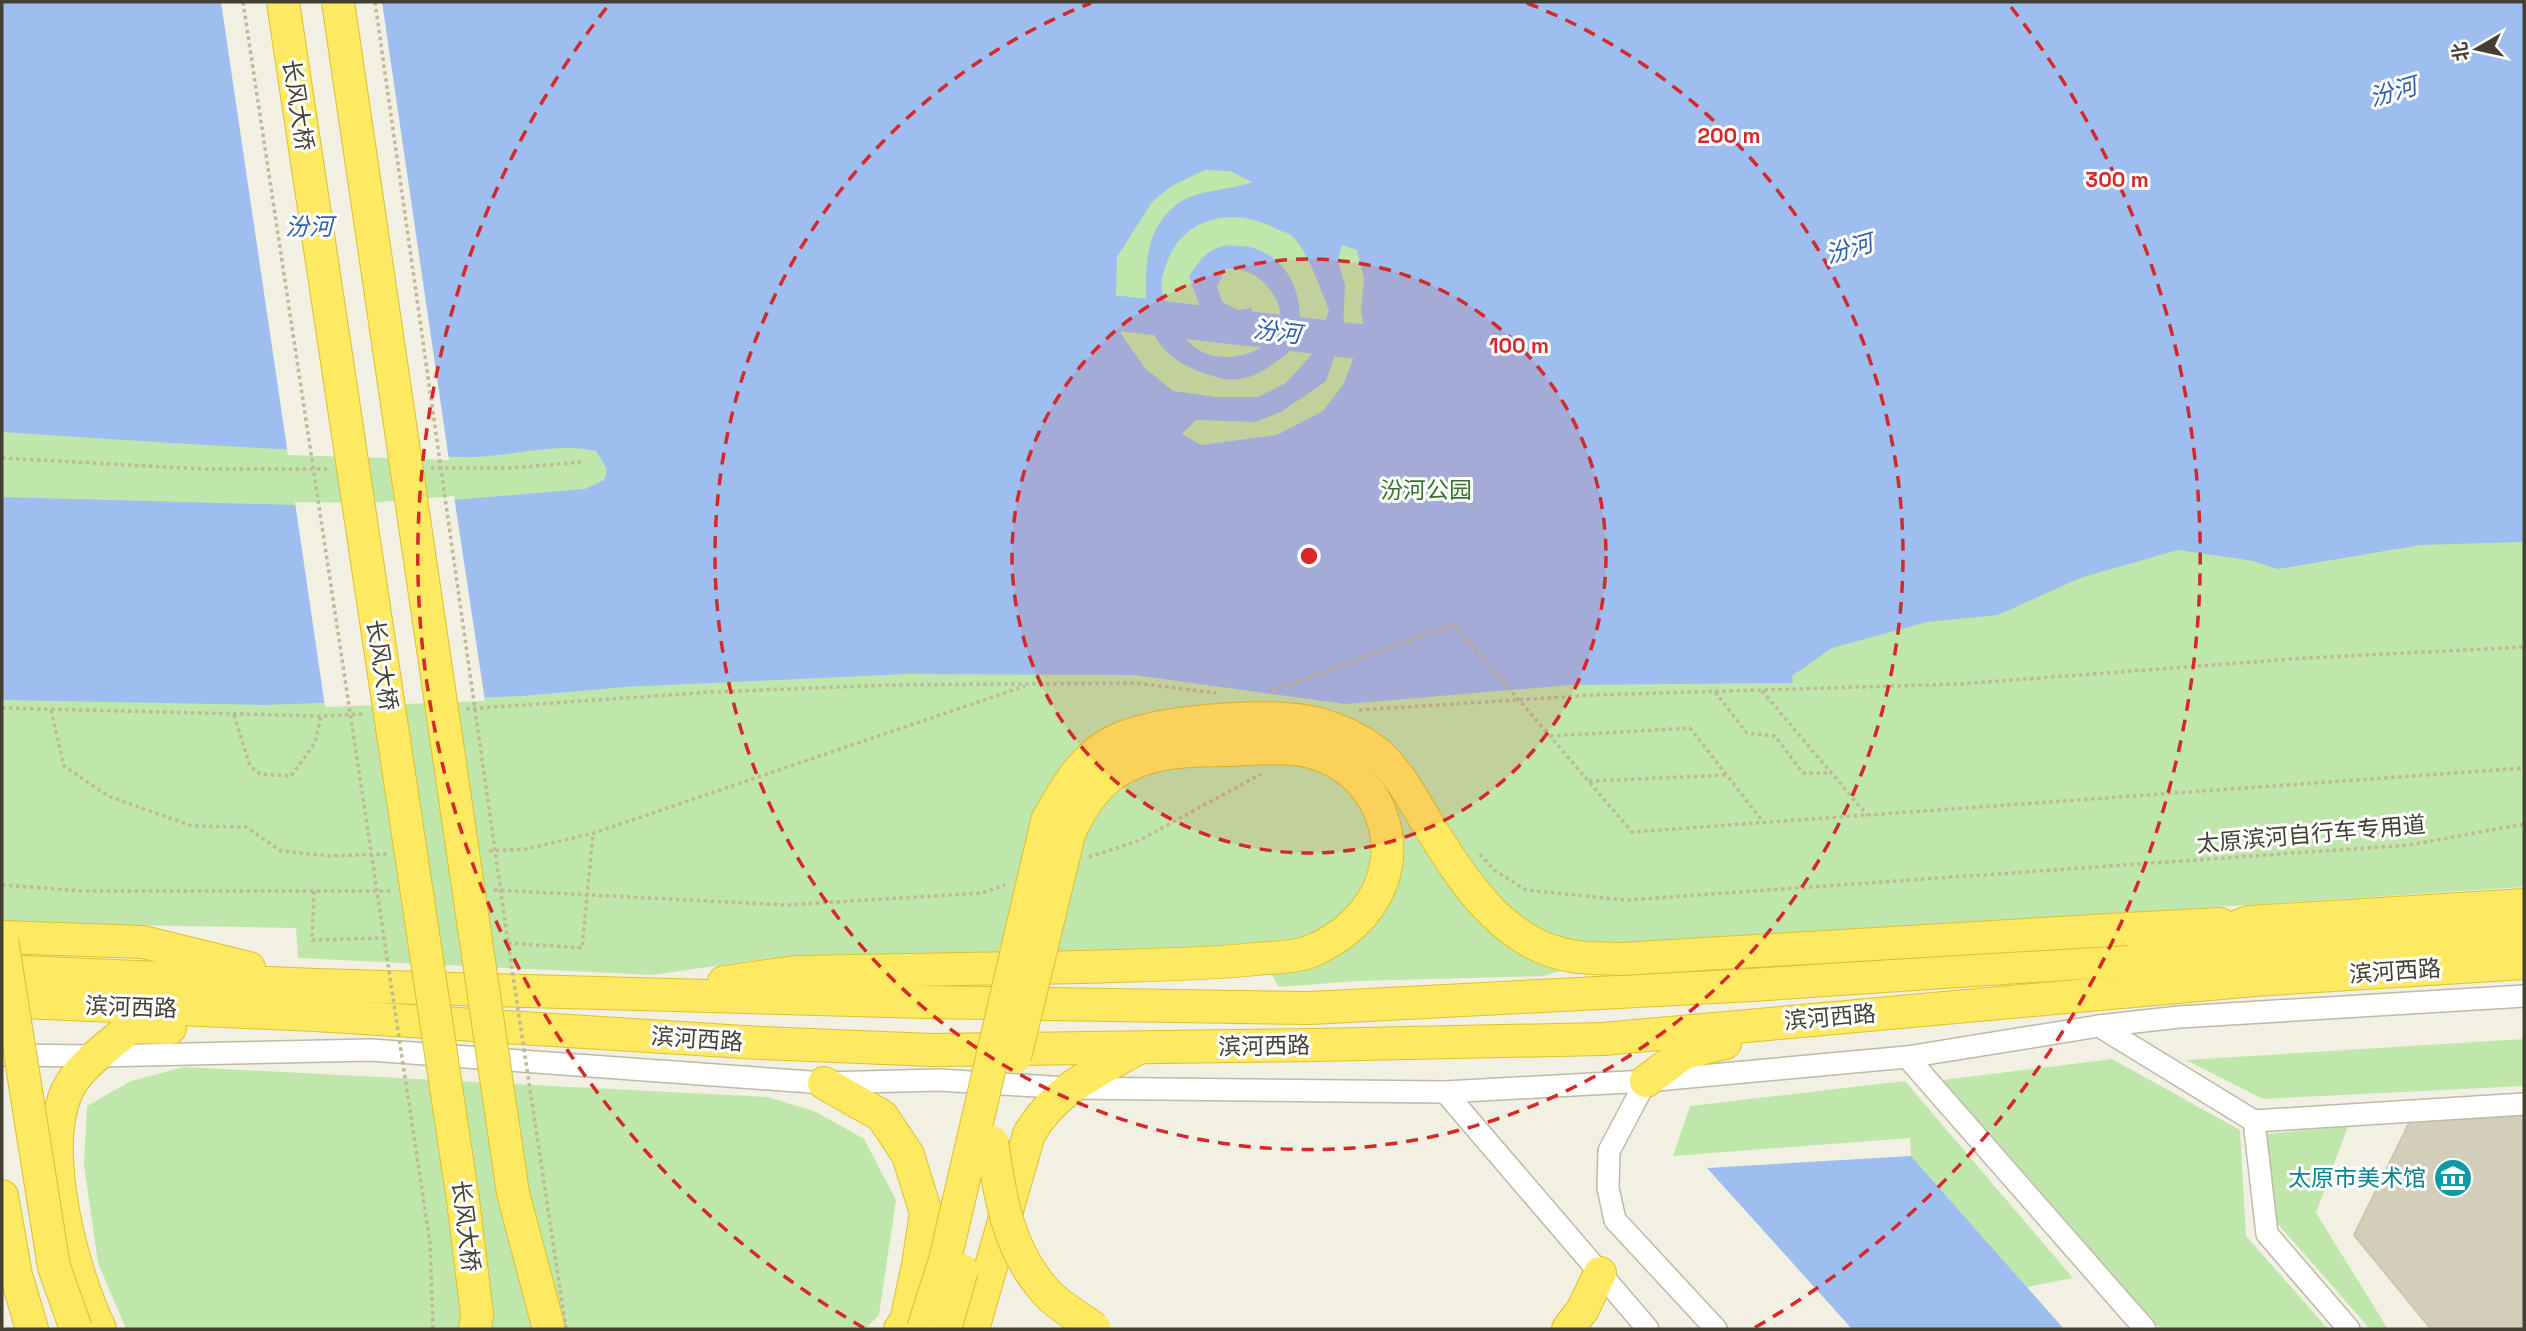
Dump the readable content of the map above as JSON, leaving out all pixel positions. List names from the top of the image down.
{
  "streets": {
    "highway": ["长风大桥", "滨河西路"],
    "path": ["太原滨河自行车专用道"]
  },
  "water": ["汾河"],
  "parks": ["汾河公园"],
  "places": {
    "museum": ["太原市美术馆"]
  },
  "north": "left",
  "rings": ["200 m", "300 m", "100 m"]
}
